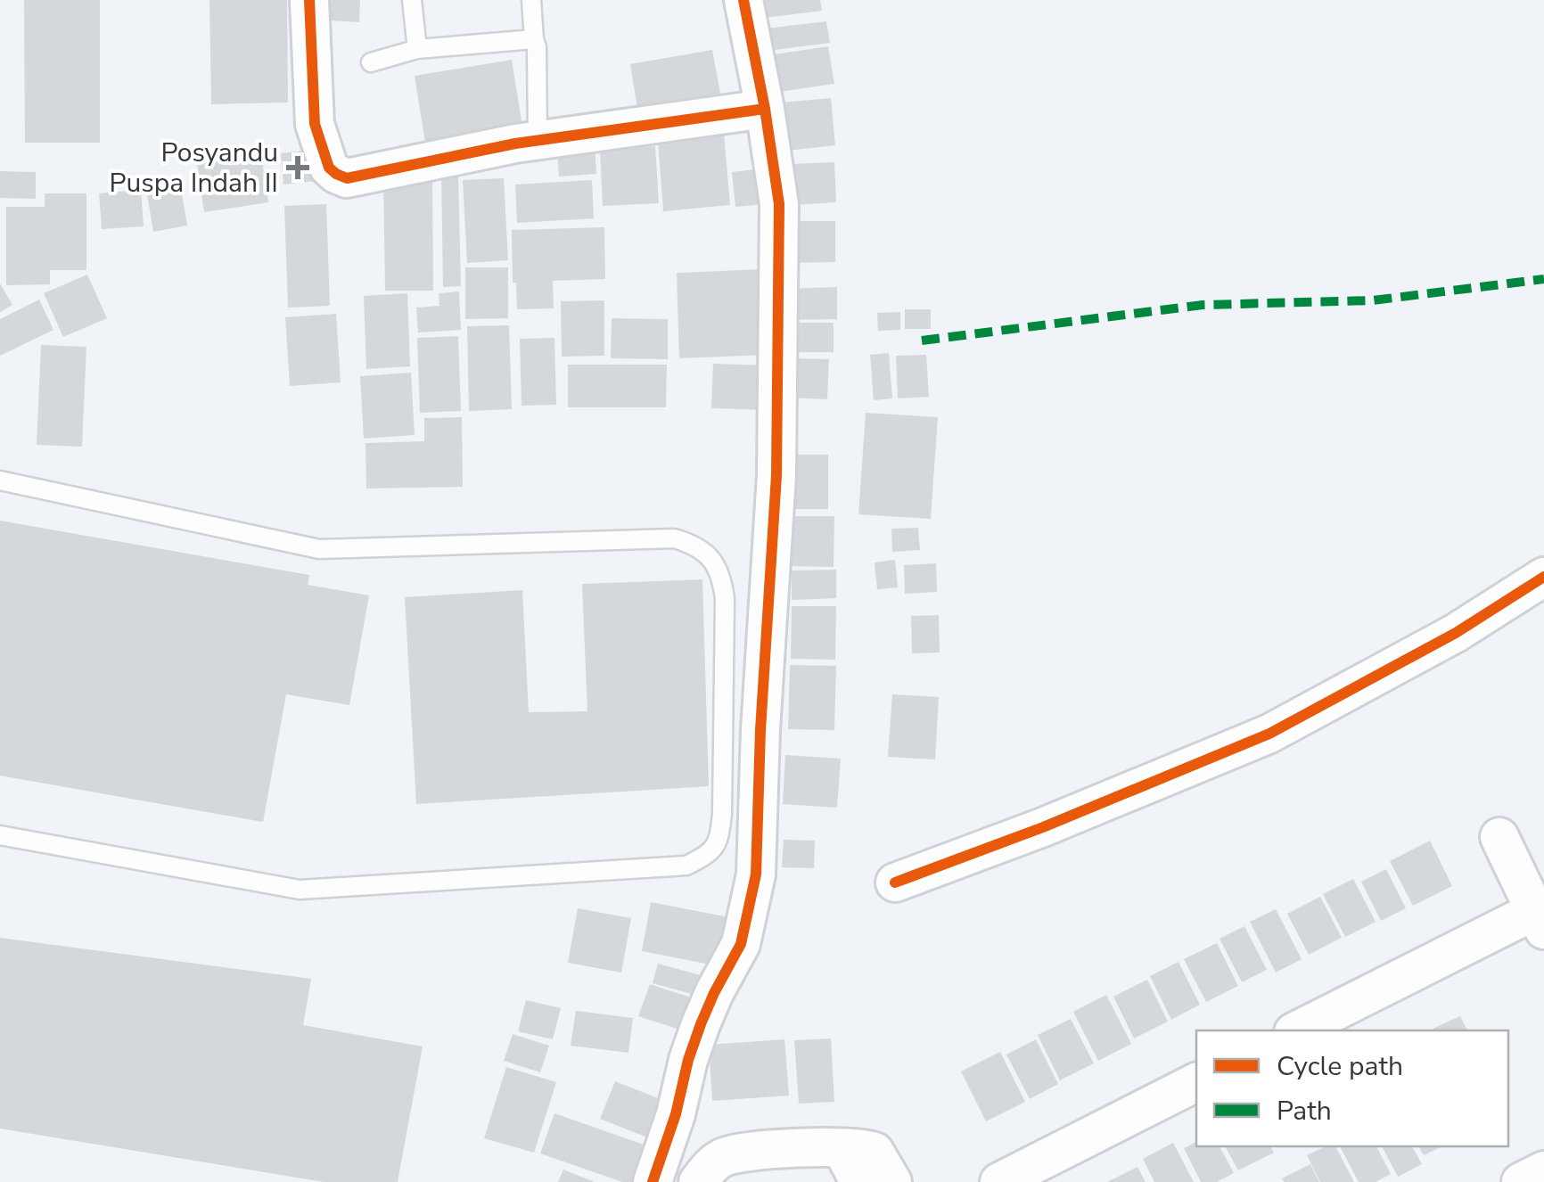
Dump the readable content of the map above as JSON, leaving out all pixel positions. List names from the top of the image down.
{
  "places": {
    "health": ["Posyandu Puspa Indah II"]
  },
  "legend": ["Cycle path", "Path"]
}
